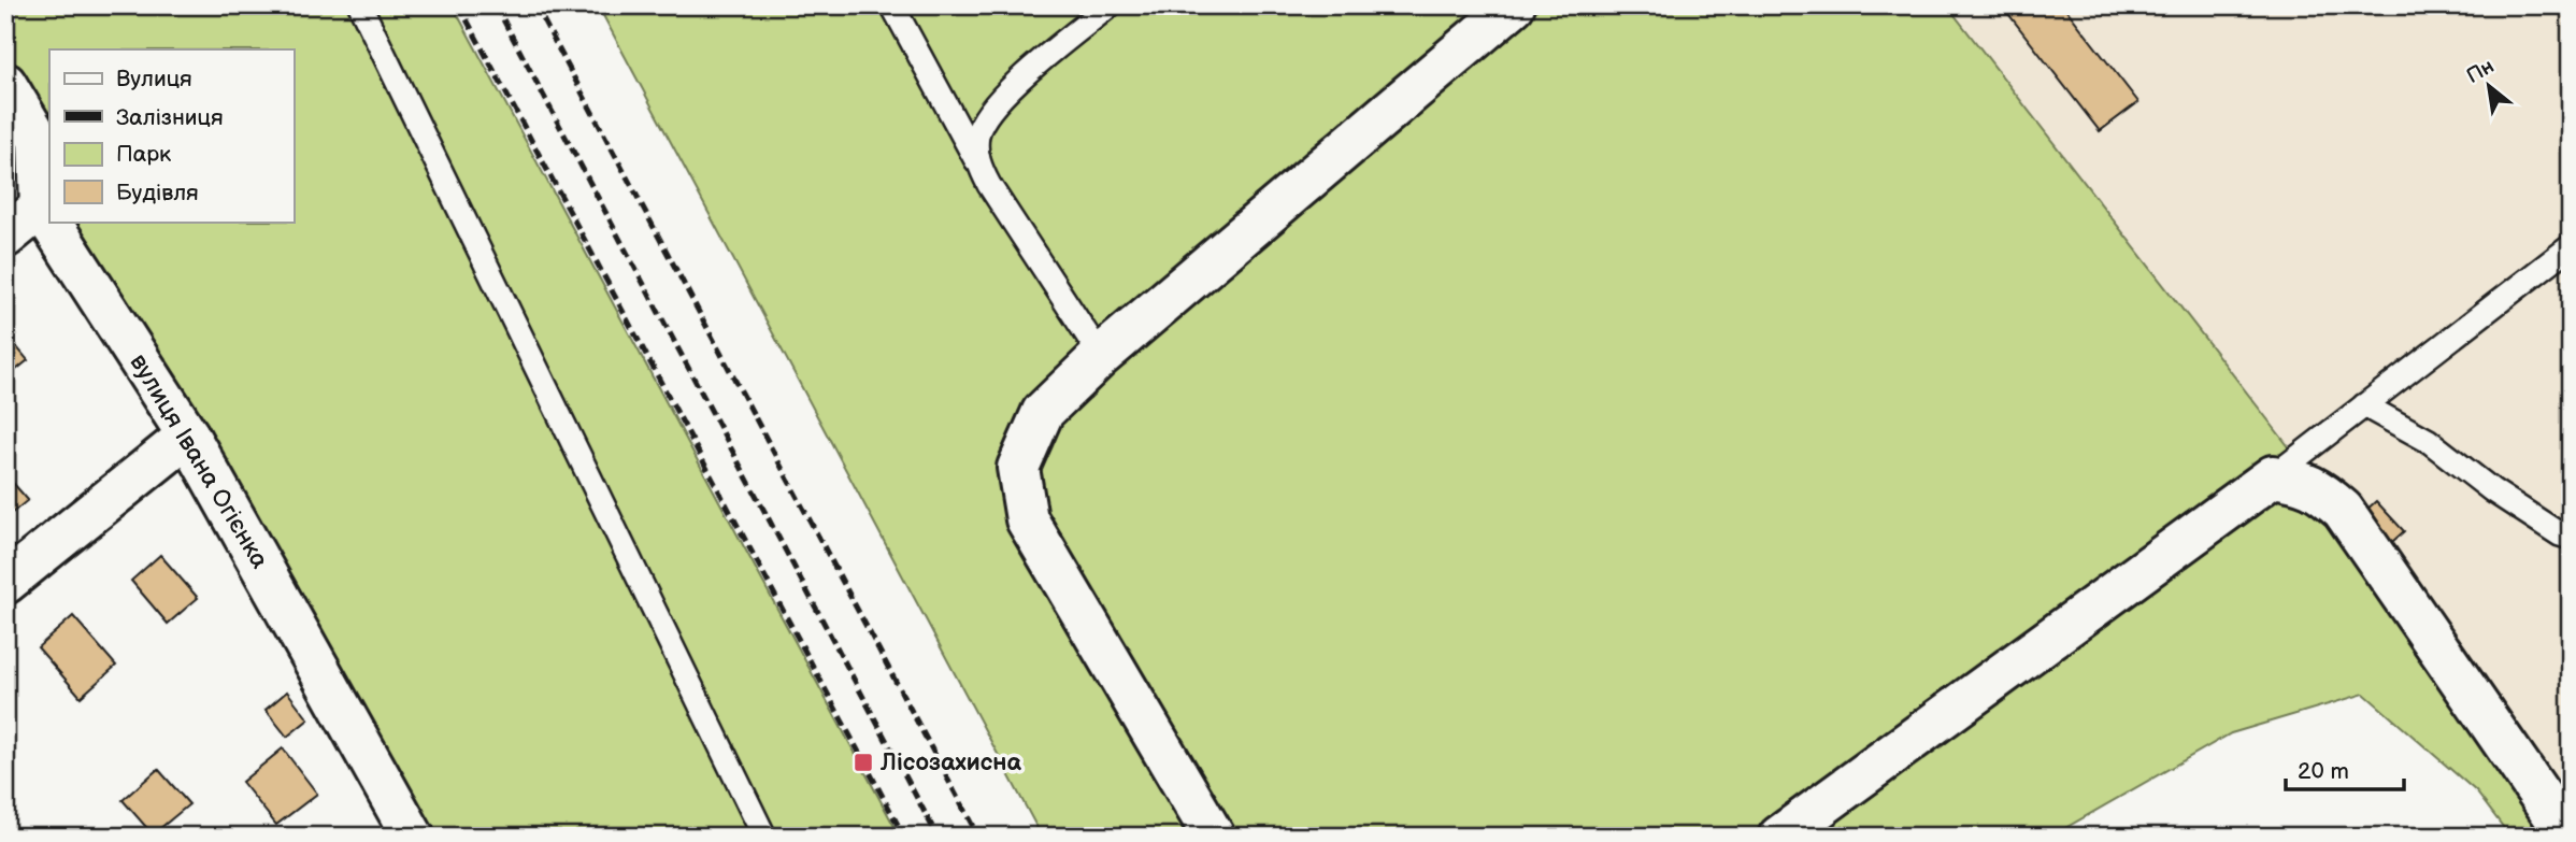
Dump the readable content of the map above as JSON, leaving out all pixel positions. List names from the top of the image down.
{
  "streets": {
    "street": ["вулиця Івана Огієнка"]
  },
  "places": {
    "transit": ["Лісозахисна"]
  },
  "legend": [
    "Вулиця",
    "Залізниця",
    "Парк",
    "Будівля"
  ],
  "scale_bar": "20 m",
  "north": "top left"
}
